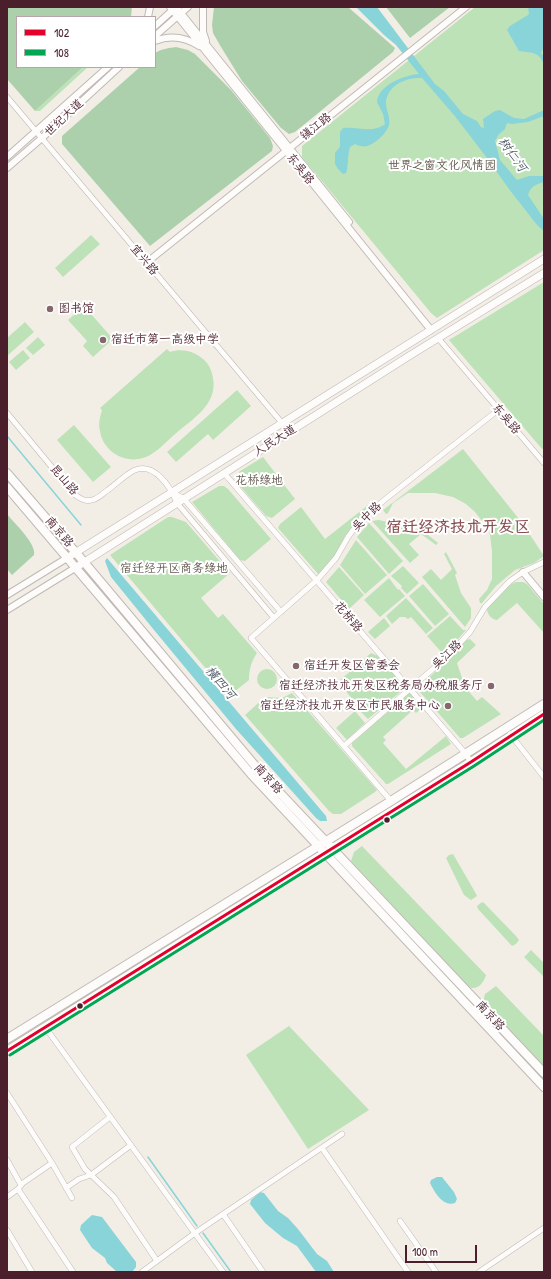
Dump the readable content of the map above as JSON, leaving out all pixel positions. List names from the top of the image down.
{
  "streets": {
    "main road": ["人民大道", "南京路"],
    "street": [
      "世纪大道",
      "镇江路",
      "东吴路",
      "宜兴路",
      "昆山路",
      "吴中路",
      "花桥路",
      "吴江路"
    ]
  },
  "crossings": [
    ["世纪大道", "宜兴路"],
    ["镇江路", "东吴路"],
    ["镇江路", "宜兴路"],
    ["东吴路", "人民大道"],
    ["东吴路", "吴中路"],
    ["宜兴路", "人民大道"],
    ["人民大道", "昆山路"],
    ["人民大道", "南京路"],
    ["人民大道", "花桥路"],
    ["吴中路", "花桥路"],
    ["吴中路", "吴江路"],
    ["花桥路", "吴江路"]
  ],
  "districts": ["宿迁经济技术开发区"],
  "water": ["树仁河", "横四河"],
  "parks": ["世界之窗文化风情园", "花桥绿地", "宿迁经开区商务绿地"],
  "places": [
    "图书馆",
    "宿迁市第一高级中学",
    "宿迁开发区管委会",
    "宿迁经济技术开发区税务局办税服务厅",
    "宿迁经济技术开发区市民服务中心"
  ],
  "lines": ["transit line 102", "transit line 108"],
  "legend": ["102", "108"],
  "scale_bar": "100 m"
}
